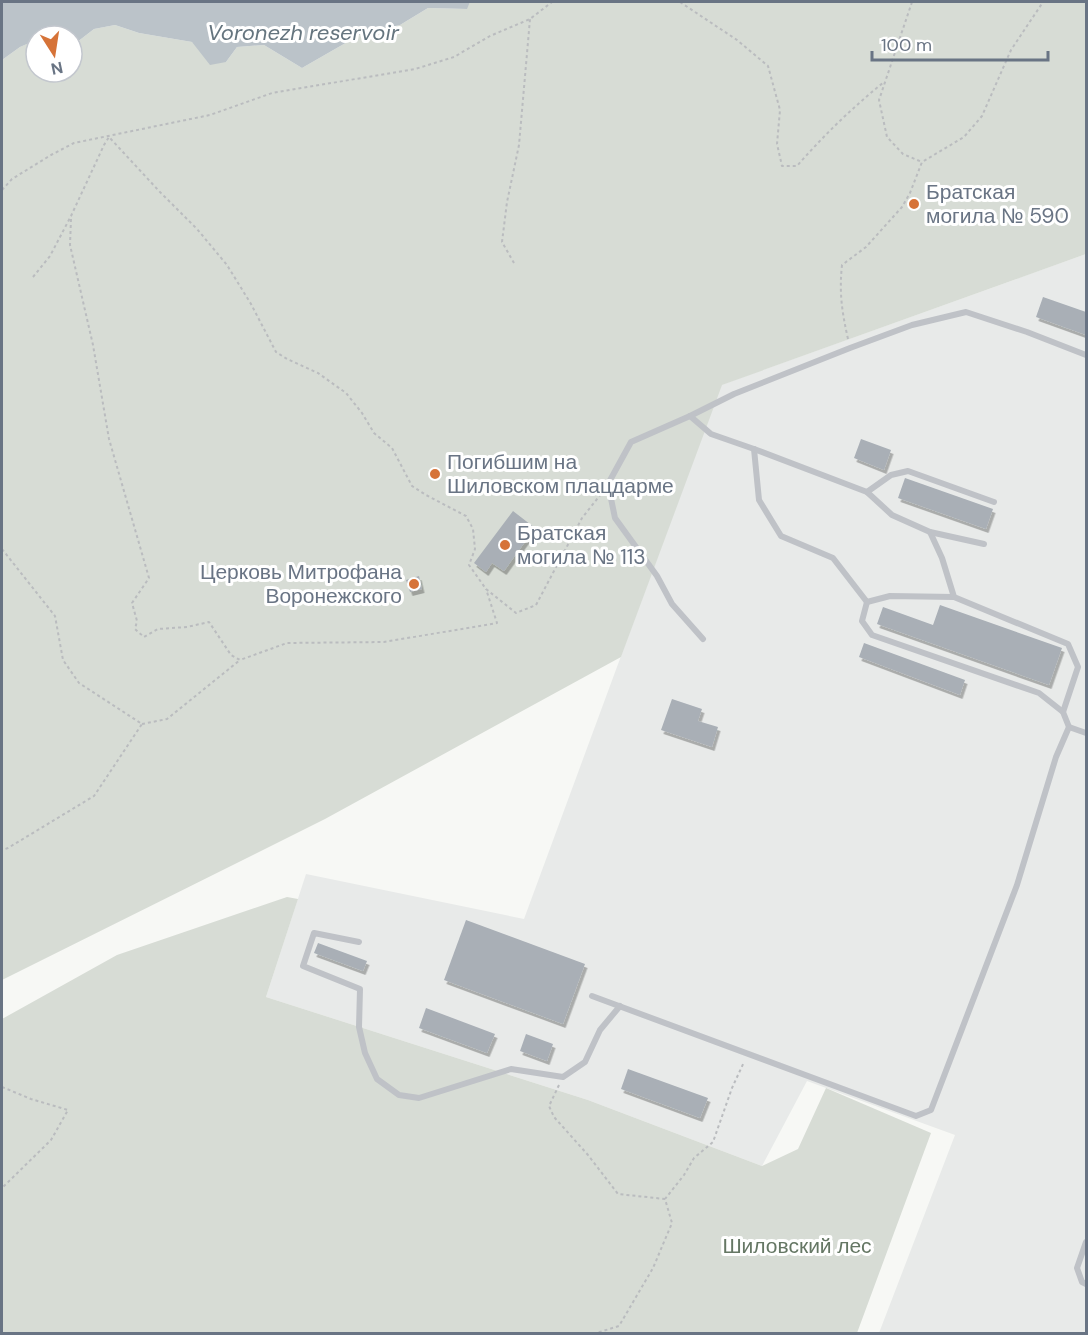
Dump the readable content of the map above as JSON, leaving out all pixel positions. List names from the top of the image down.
{
  "water": ["Voronezh reservoir"],
  "parks": ["Шиловский лес"],
  "places": [
    "Братская могила № 590",
    "Погибшим на Шиловском плацдарме",
    "Братская могила № 113",
    "Церковь Митрофана Воронежского"
  ],
  "scale_bar": "100 m",
  "north": "bottom"
}
